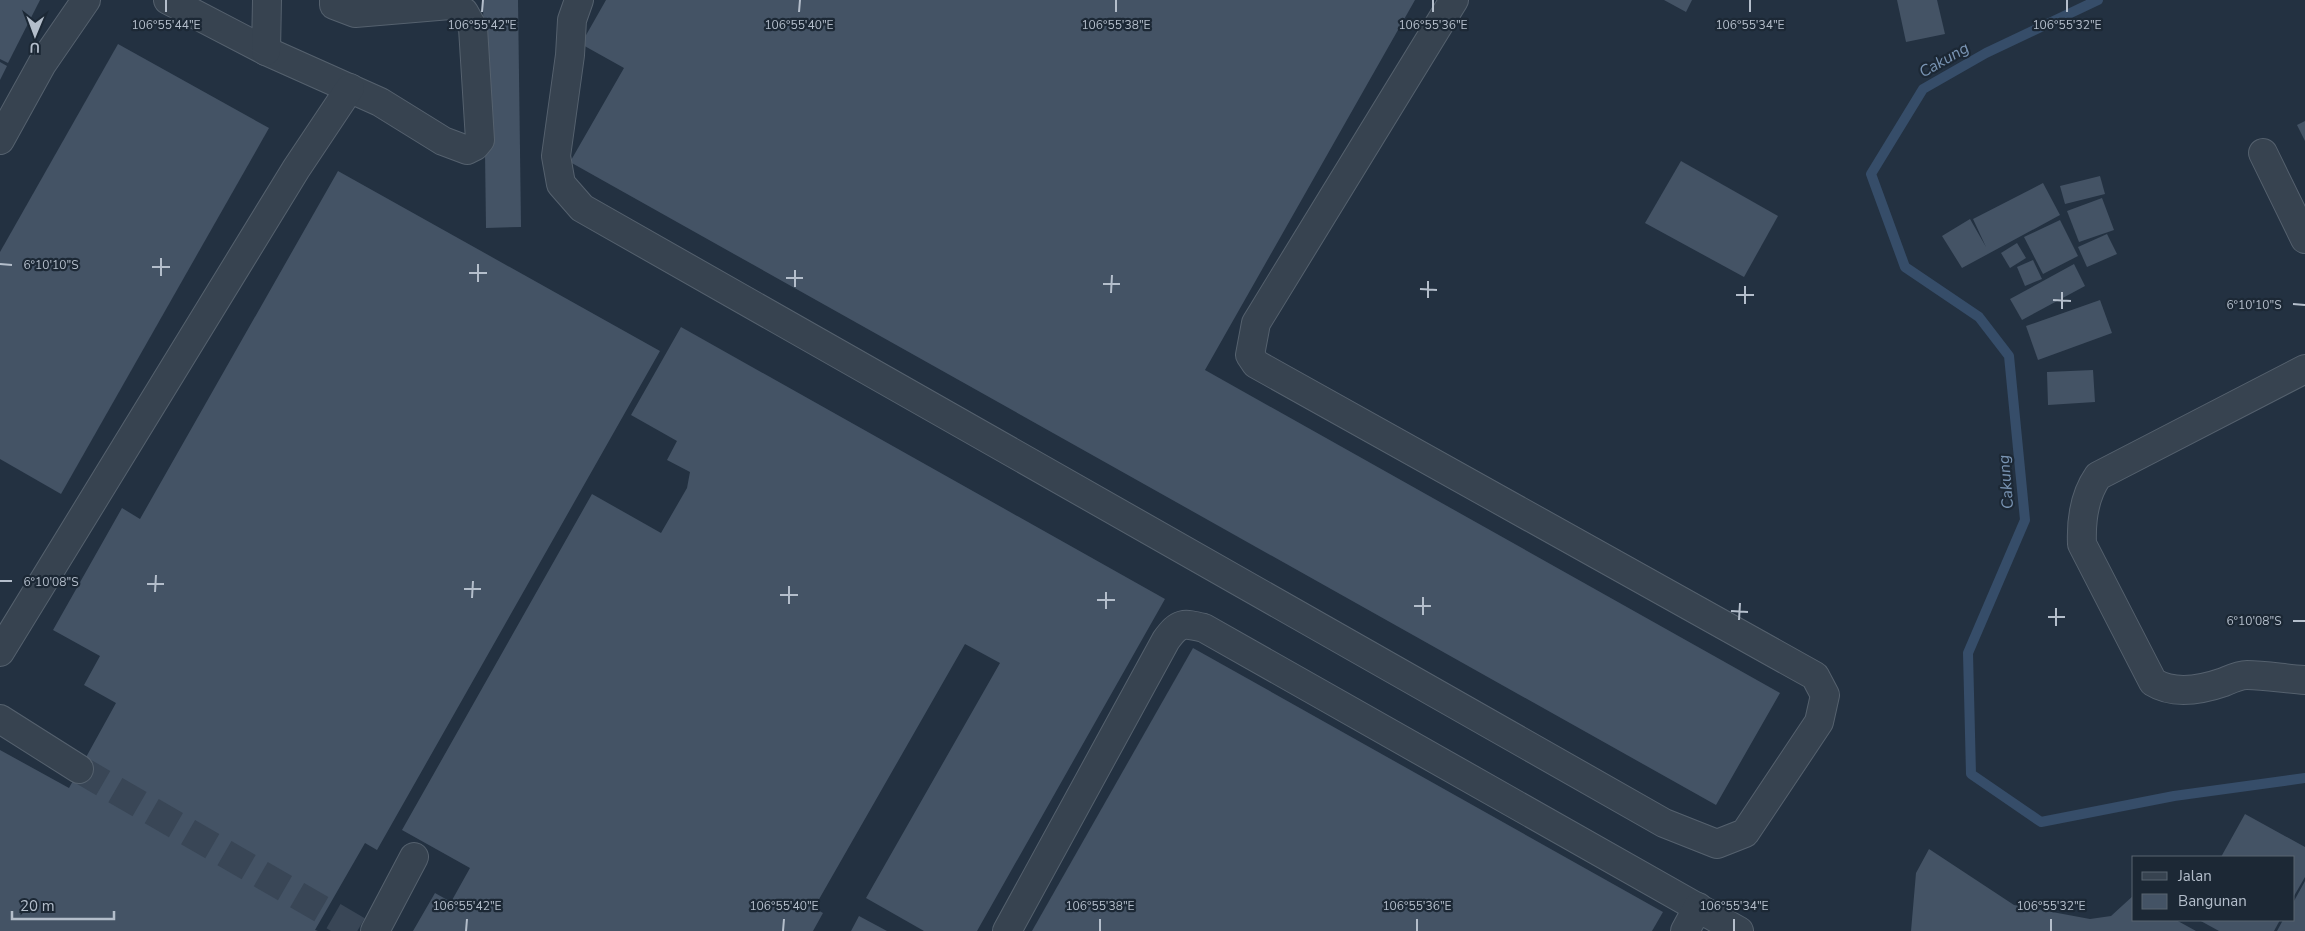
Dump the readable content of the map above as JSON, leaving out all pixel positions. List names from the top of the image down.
{
  "water": ["Cakung"],
  "legend": ["Jalan", "Bangunan"],
  "scale_bar": "20 m",
  "north": "bottom",
  "coordinates": [
    "106°55'44\"E",
    "106°55'42\"E",
    "106°55'40\"E",
    "106°55'38\"E",
    "106°55'36\"E",
    "106°55'34\"E",
    "106°55'32\"E",
    "6°10'10\"S",
    "6°10'08\"S"
  ]
}
